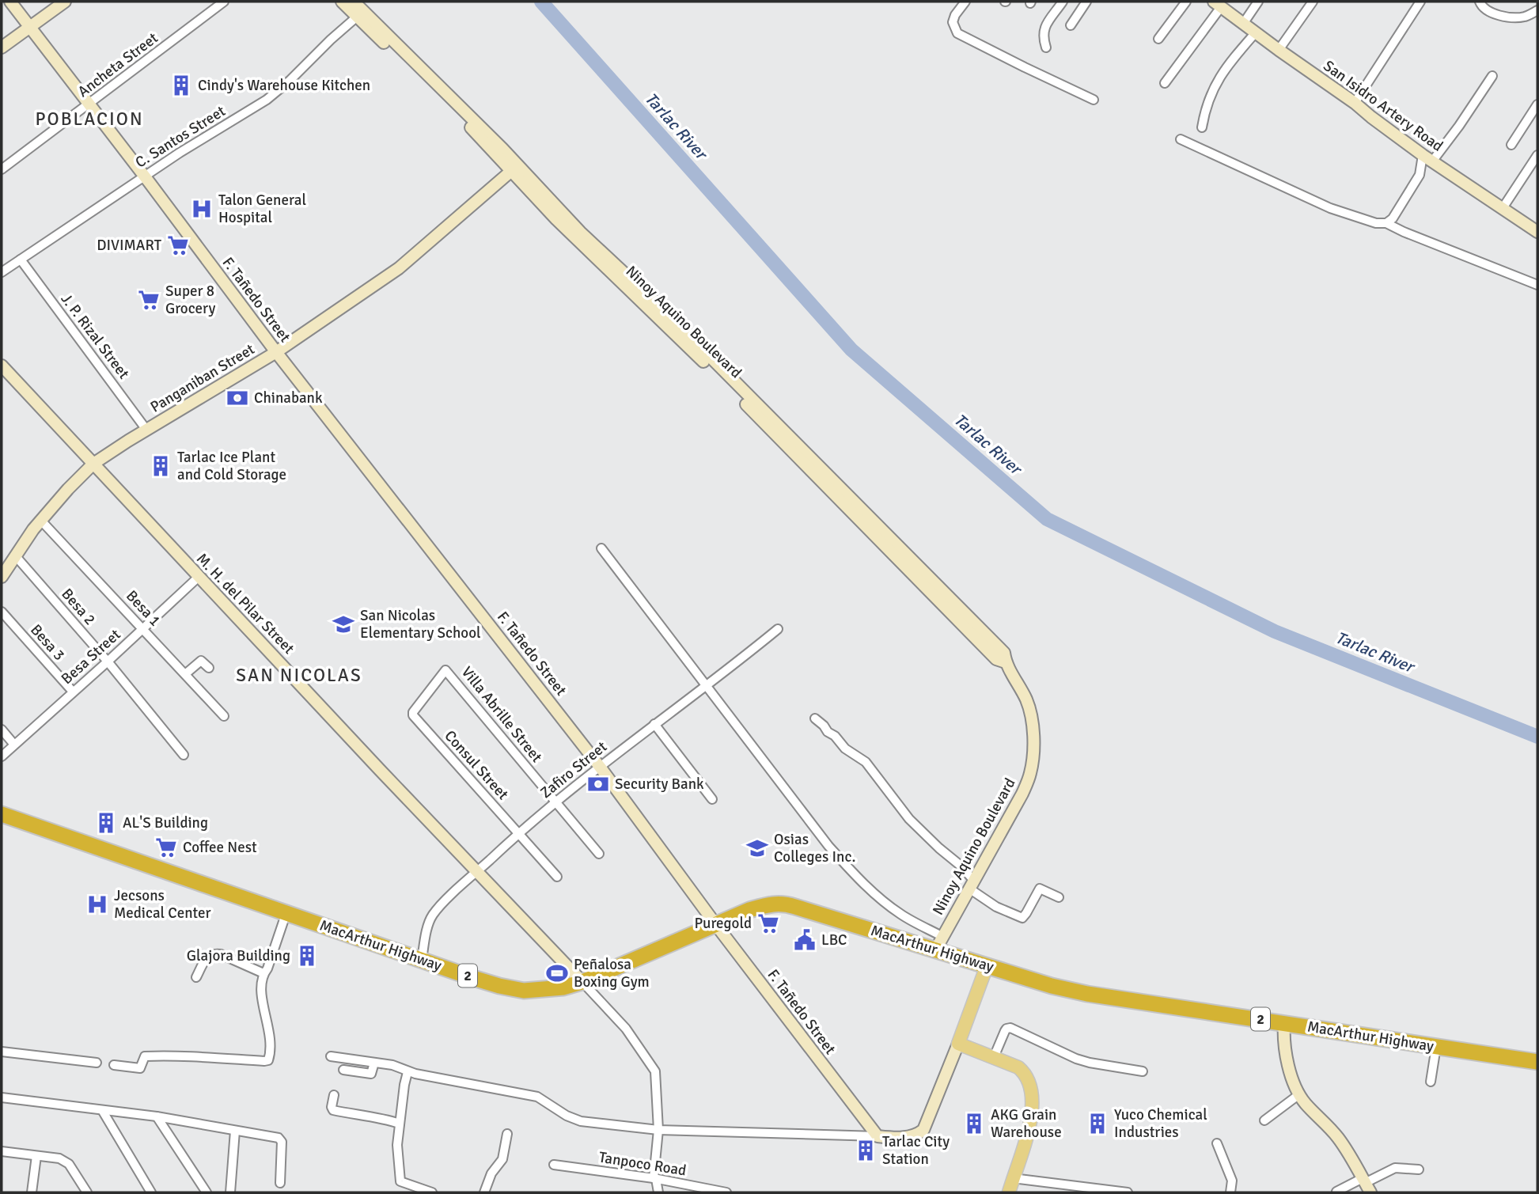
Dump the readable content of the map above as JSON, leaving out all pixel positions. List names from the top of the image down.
{
  "streets": {
    "highway": ["MacArthur Highway", "2"],
    "main road": [
      "San Isidro Artery Road",
      "F. Tañedo Street",
      "Ninoy Aquino Boulevard",
      "Panganiban Street",
      "M. H. del Pilar Street"
    ],
    "street": [
      "Ancheta Street",
      "C. Santos Street",
      "J. P. Rizal Street",
      "Besa 2",
      "Besa 1",
      "Besa 3",
      "Besa Street",
      "Villa Abrille Street",
      "Consul Street",
      "Zafiro Street",
      "Tanpoco Road"
    ]
  },
  "crossings": [
    ["Ancheta Street", "F. Tañedo Street"],
    ["C. Santos Street", "F. Tañedo Street"],
    ["C. Santos Street", "Ninoy Aquino Boulevard"],
    ["C. Santos Street", "J. P. Rizal Street"],
    ["F. Tañedo Street", "Panganiban Street"],
    ["F. Tañedo Street", "Zafiro Street"],
    ["F. Tañedo Street", "MacArthur Highway"],
    ["Ninoy Aquino Boulevard", "Panganiban Street"],
    ["Ninoy Aquino Boulevard", "MacArthur Highway"],
    ["J. P. Rizal Street", "Panganiban Street"],
    ["Panganiban Street", "M. H. del Pilar Street"],
    ["Panganiban Street", "Besa 2"],
    ["Panganiban Street", "Besa 1"],
    ["M. H. del Pilar Street", "Besa Street"],
    ["M. H. del Pilar Street", "Zafiro Street"],
    ["M. H. del Pilar Street", "MacArthur Highway"],
    ["Besa 2", "Besa Street"],
    ["Besa 1", "Besa Street"],
    ["Besa 3", "Besa Street"],
    ["Villa Abrille Street", "Consul Street"],
    ["Villa Abrille Street", "Zafiro Street"],
    ["Consul Street", "Zafiro Street"],
    ["Zafiro Street", "MacArthur Highway"]
  ],
  "districts": ["POBLACION", "SAN NICOLAS"],
  "water": ["Tarlac River"],
  "places": {
    "building": [
      "Cindy's Warehouse Kitchen",
      "Tarlac Ice Plant and Cold Storage",
      "AL'S Building",
      "Glajora Building",
      "AKG Grain Warehouse",
      "Yuco Chemical Industries",
      "Tarlac City Station"
    ],
    "hospital": ["Talon General Hospital", "Jecsons Medical Center"],
    "supermarket": [
      "DIVIMART",
      "Super 8 Grocery",
      "Coffee Nest",
      "Puregold"
    ],
    "bank": ["Chinabank", "Security Bank"],
    "school or university": ["San Nicolas Elementary School", "Osias Colleges Inc."],
    "public building": ["LBC"],
    "sports": ["Peñalosa Boxing Gym"]
  }
}
